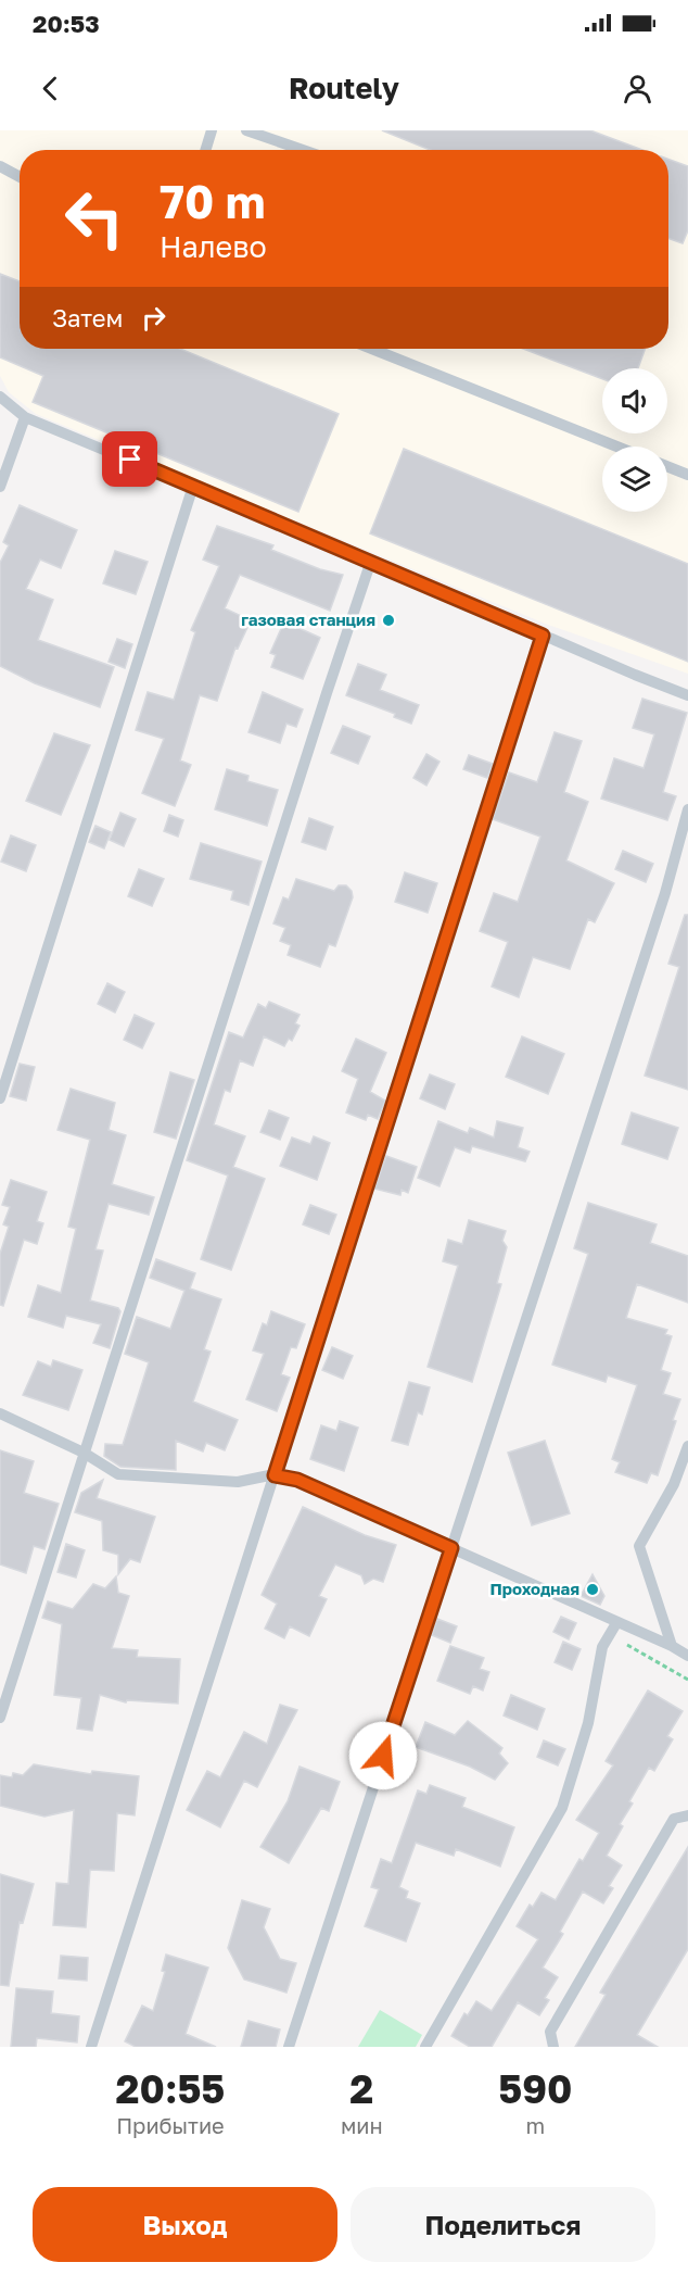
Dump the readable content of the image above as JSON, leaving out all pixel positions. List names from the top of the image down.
{
  "places": ["газовая станция", "Проходная"],
  "page": {
    "status": "20:53",
    "header": "Routely",
    "turn": ["70 m", "Налево"],
    "then": "Затем",
    "eta": [
      "20:55",
      "Прибытие",
      "2",
      "мин",
      "590",
      "m"
    ],
    "buttons": ["Выход", "Поделиться"]
  }
}
